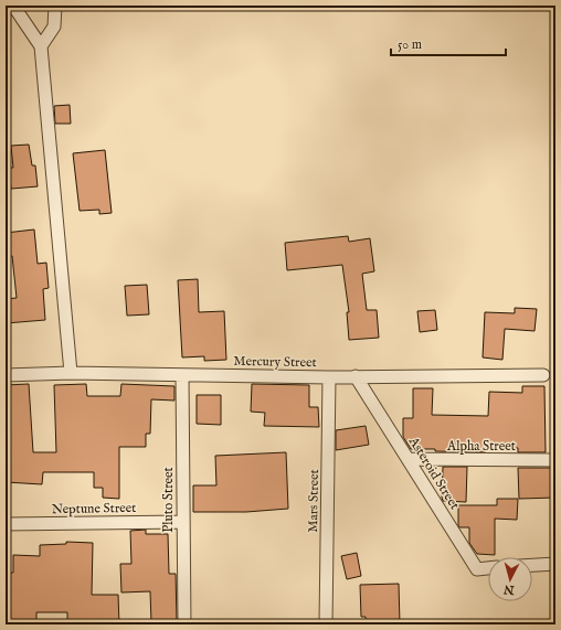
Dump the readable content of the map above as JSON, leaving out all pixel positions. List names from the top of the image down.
{
  "streets": {
    "street": [
      "Mercury Street",
      "Alpha Street",
      "Asteroid Street",
      "Pluto Street",
      "Mars Street",
      "Neptune Street"
    ]
  },
  "crossings": [
    ["Mercury Street", "Asteroid Street"],
    ["Mercury Street", "Pluto Street"],
    ["Mercury Street", "Mars Street"],
    ["Alpha Street", "Asteroid Street"],
    ["Pluto Street", "Neptune Street"]
  ],
  "scale_bar": "50 m",
  "north": "bottom"
}
